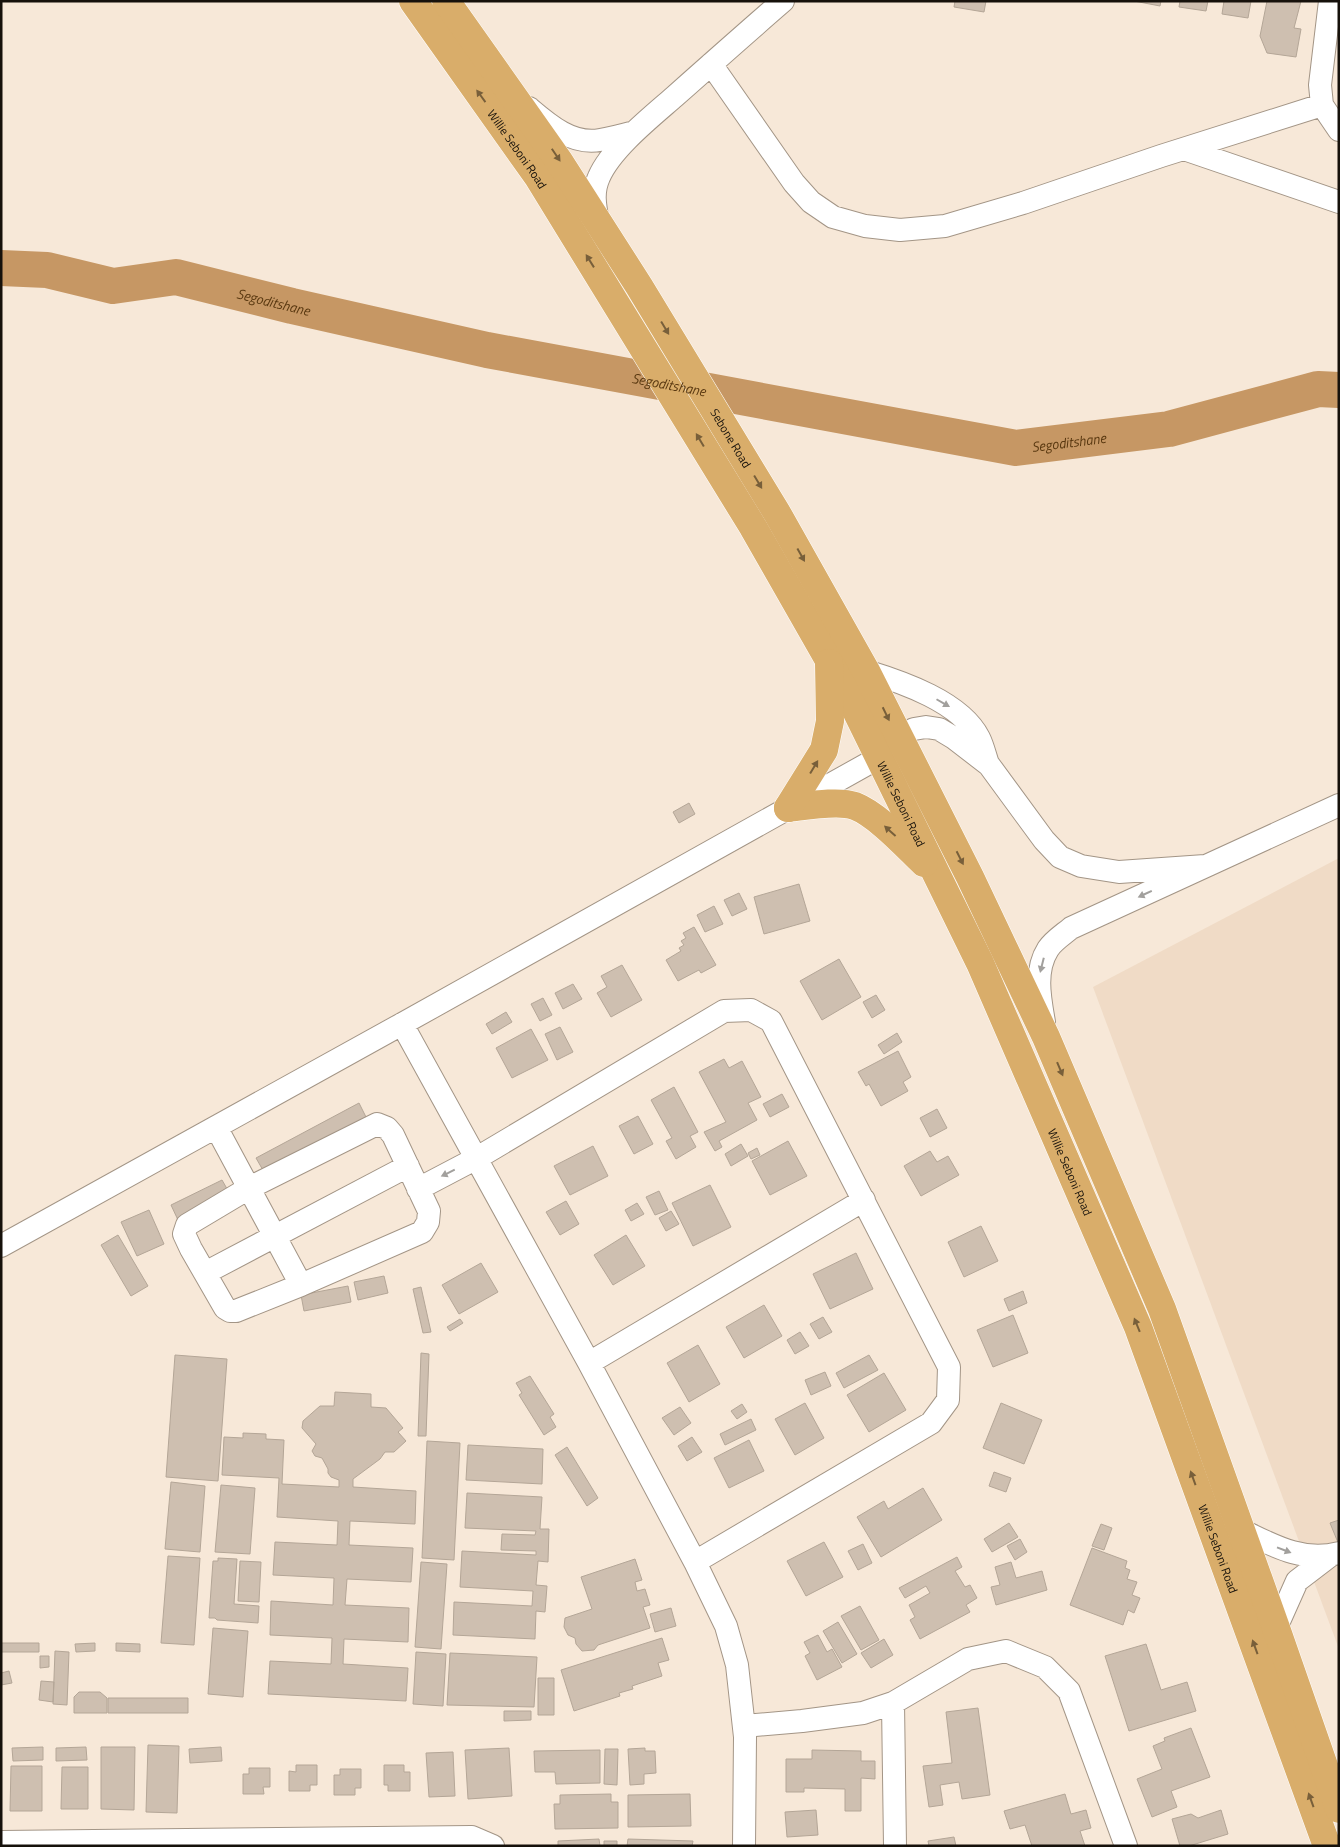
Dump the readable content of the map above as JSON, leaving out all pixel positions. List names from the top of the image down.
{
  "streets": {
    "main road": ["Willie Seboni Road", "Sebone Road"]
  },
  "one_way": ["Sebone Road"],
  "water": ["Segoditshane"]
}
